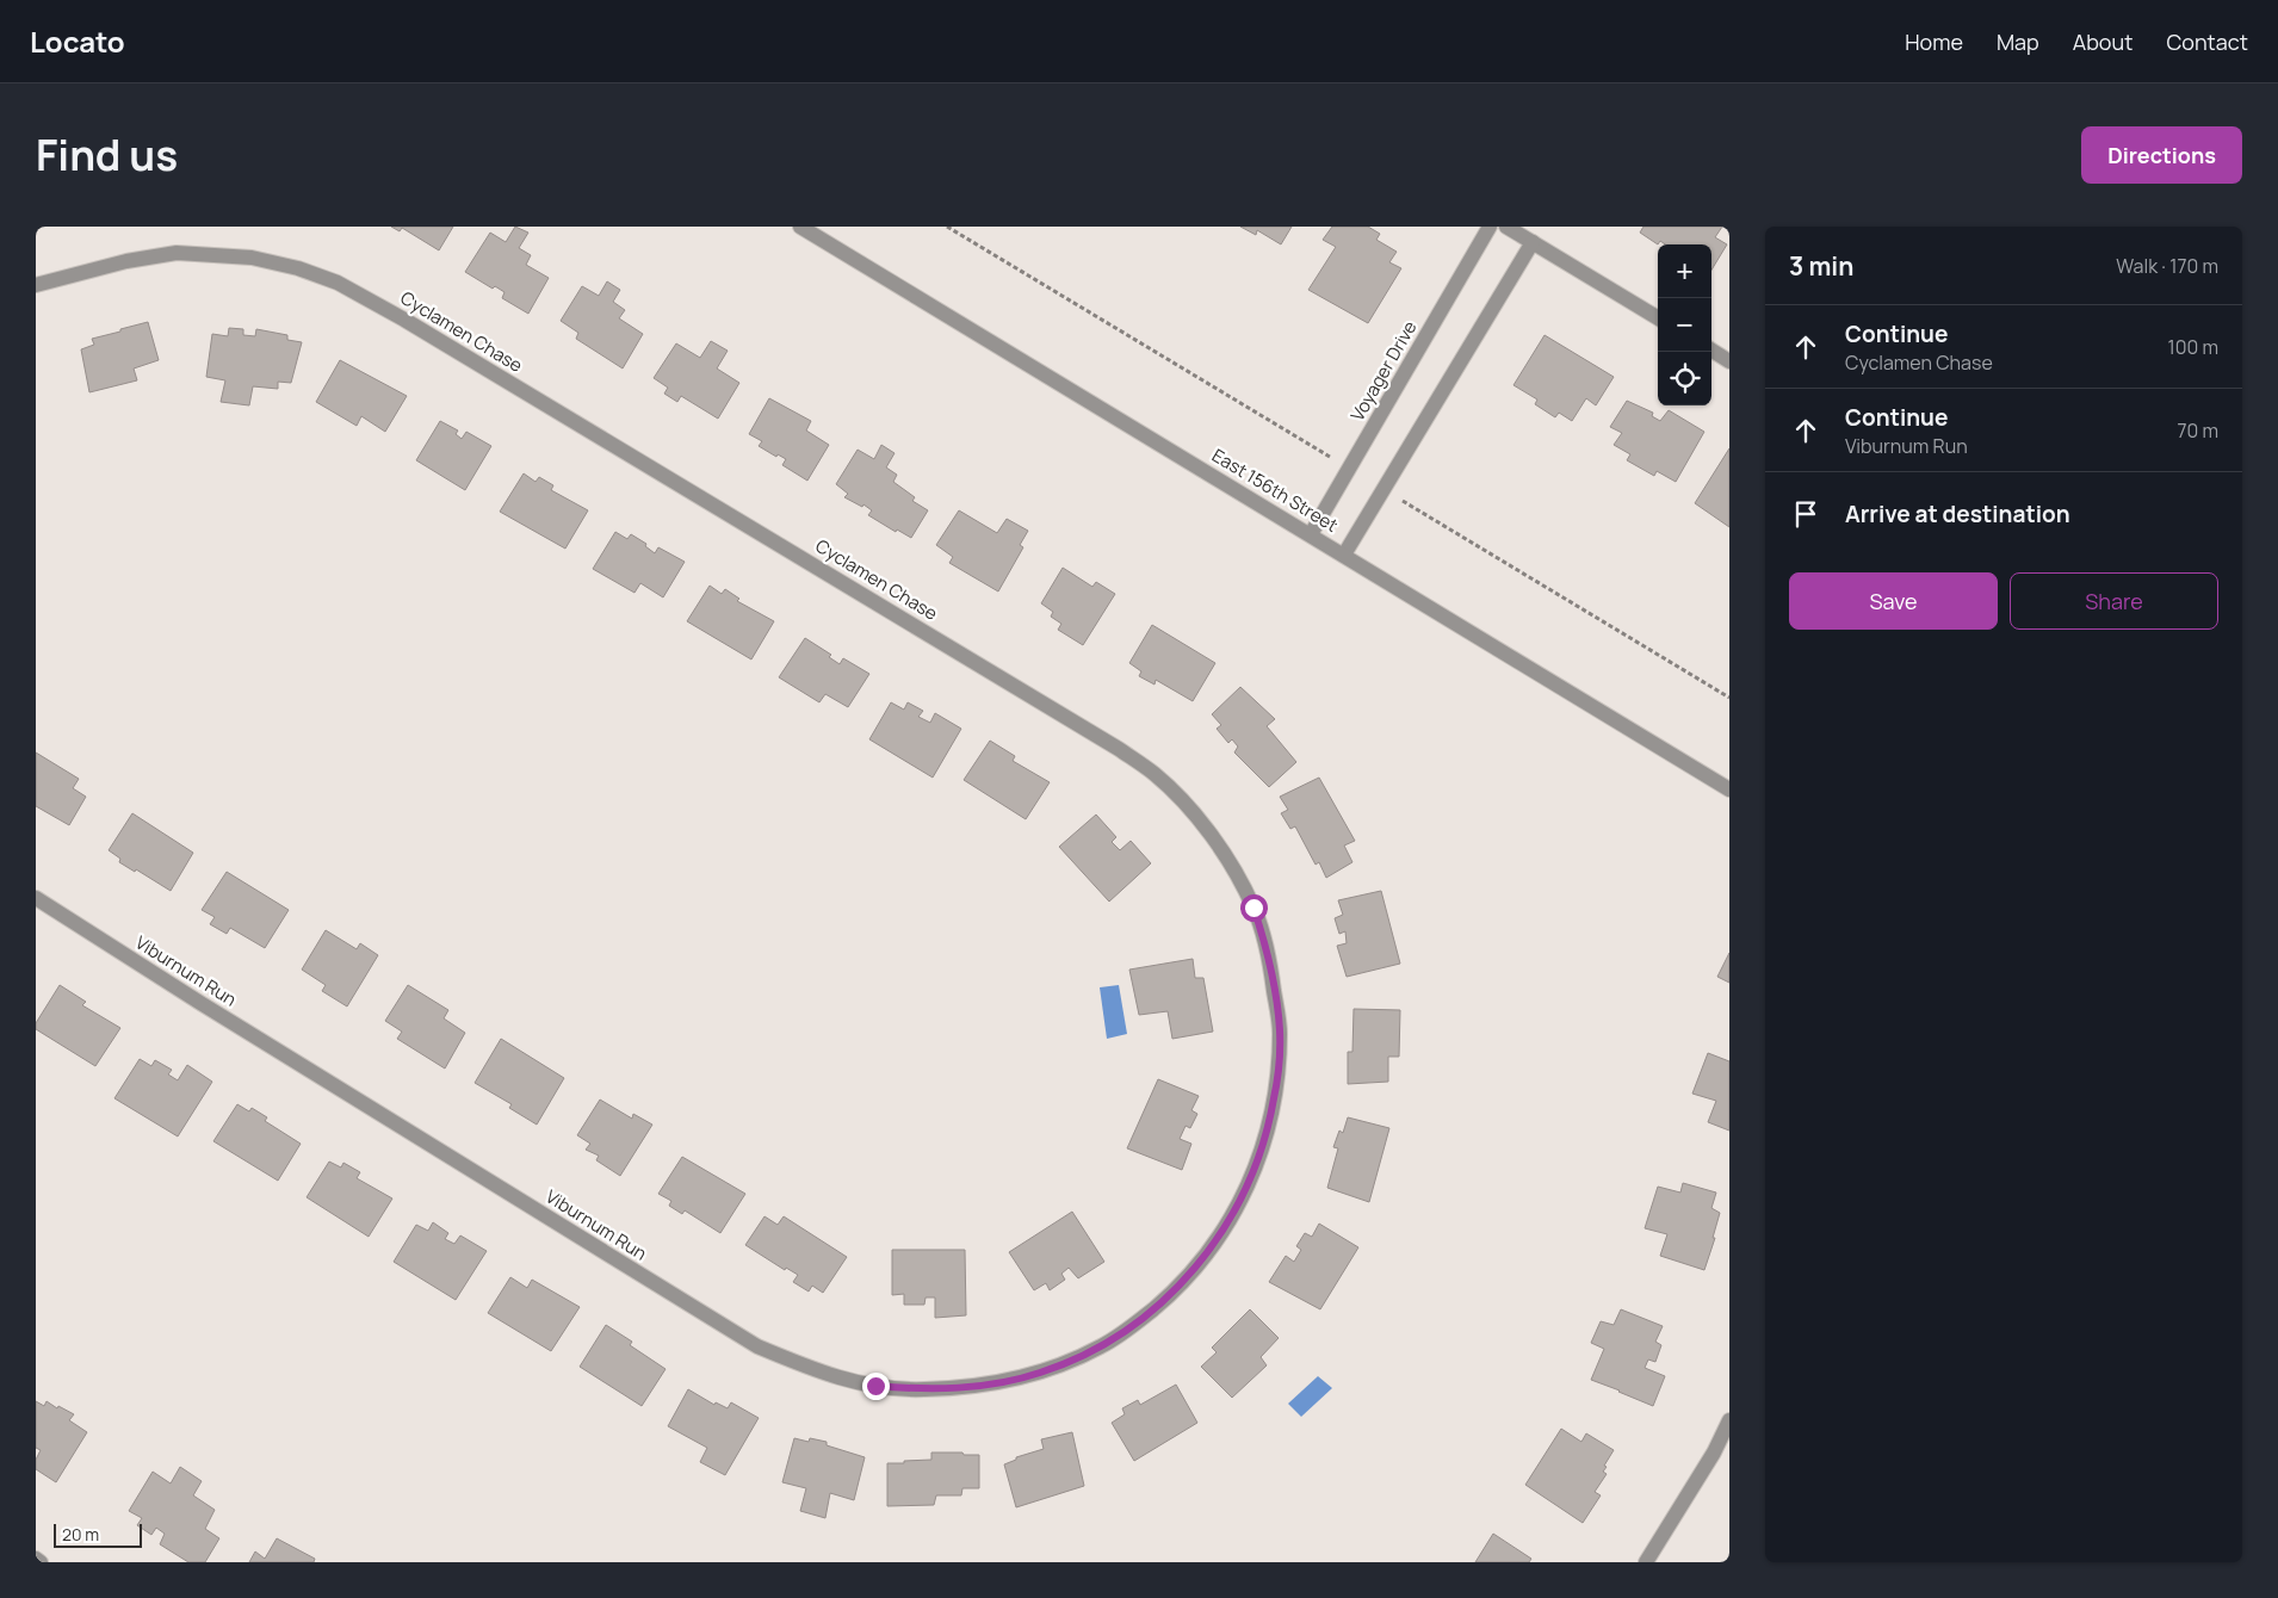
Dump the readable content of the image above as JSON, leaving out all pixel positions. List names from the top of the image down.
{
  "streets": {
    "street": [
      "Cyclamen Chase",
      "Voyager Drive",
      "East 156th Street",
      "Viburnum Run"
    ]
  },
  "crossings": [
    ["Cyclamen Chase", "Viburnum Run"],
    ["Voyager Drive", "East 156th Street"]
  ],
  "scale_bar": "20 m",
  "page": {
    "header": "Locato",
    "nav": [
      "Home",
      "Map",
      "About",
      "Contact"
    ],
    "title": "Find us",
    "buttons": [
      "Directions",
      ["Save", "Share"]
    ],
    "heading": ["3 min", "Walk · 170 m"],
    "map_buttons": ["+", "−"],
    "list": [
      ["Continue", "Cyclamen Chase", "100 m"],
      ["Continue", "Viburnum Run", "70 m"],
      "Arrive at destination"
    ],
    "scale": "20 m"
  }
}
